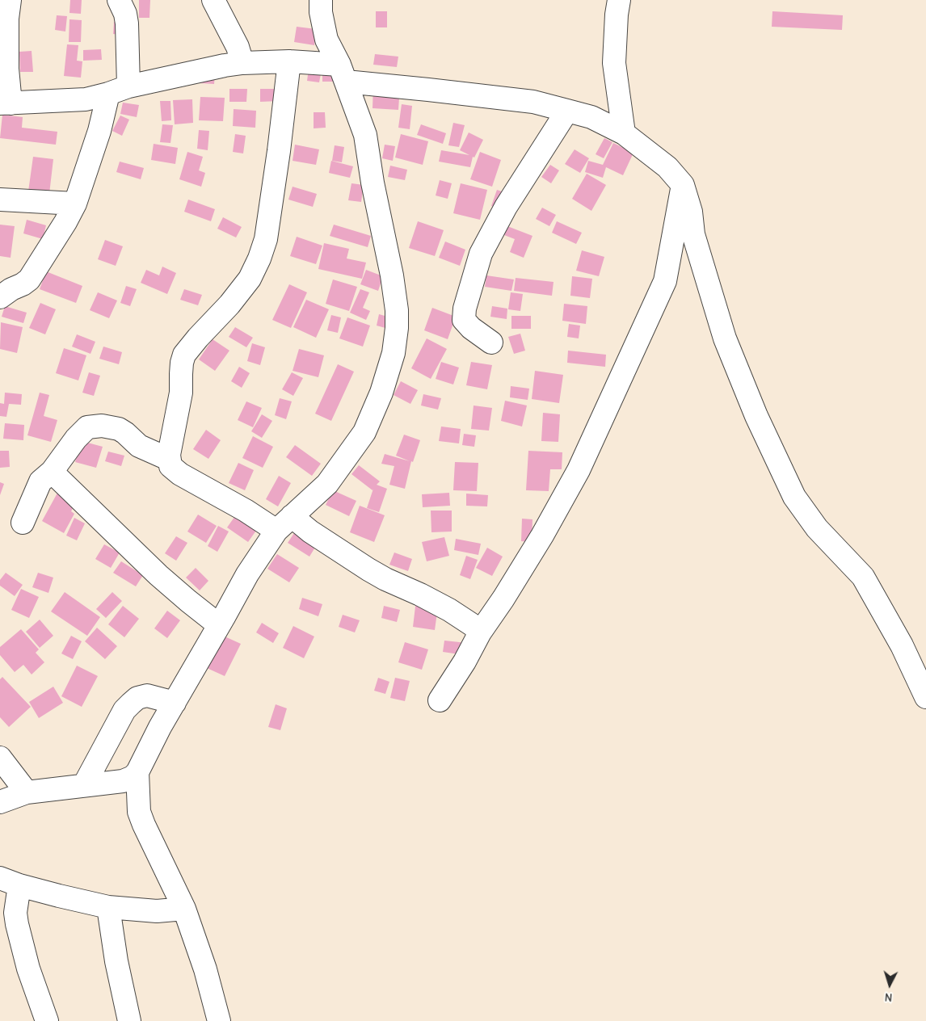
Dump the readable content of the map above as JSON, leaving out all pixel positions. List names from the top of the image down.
{
  "north": "bottom"
}
